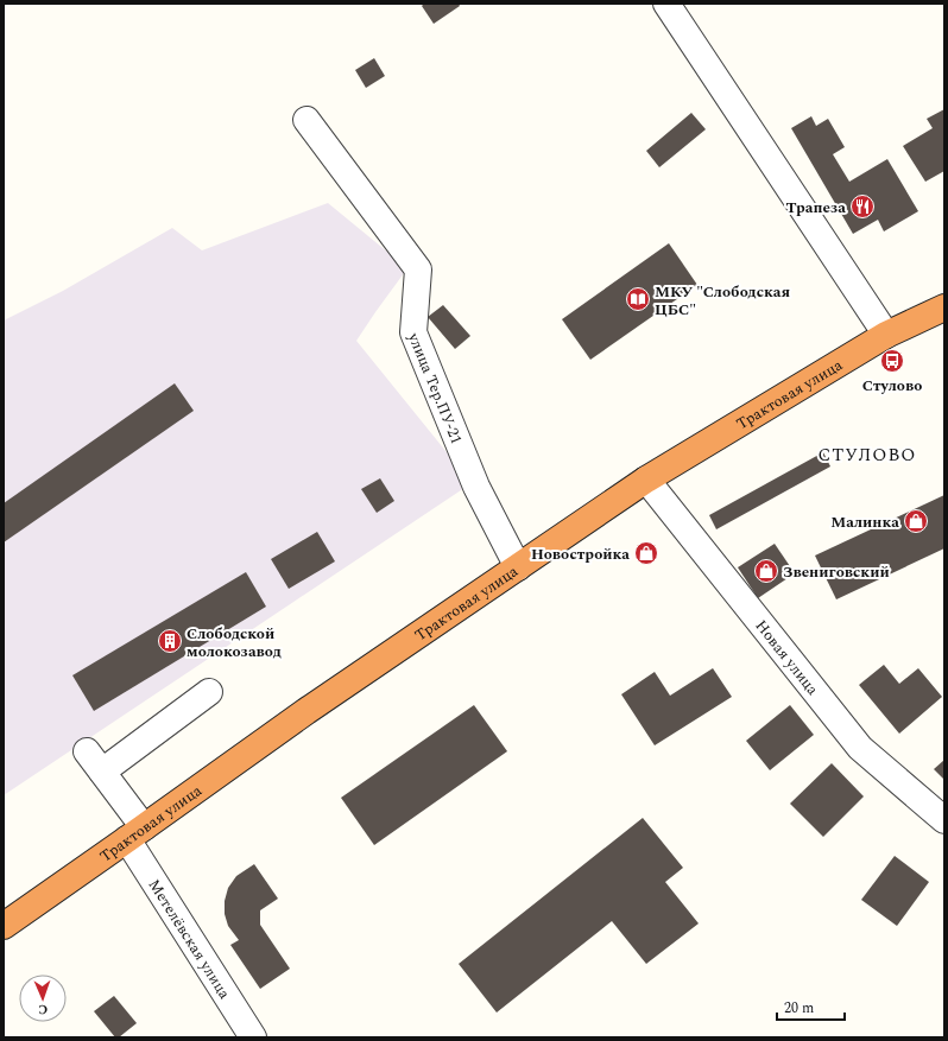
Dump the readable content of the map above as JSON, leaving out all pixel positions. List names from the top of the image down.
{
  "streets": {
    "highway": ["Трактовая улица"],
    "street": ["улица Тер.ПУ-21", "Новая улица", "Метелёвская улица"]
  },
  "crossings": [
    ["улица Тер.ПУ-21", "Трактовая улица"],
    ["Трактовая улица", "Новая улица"],
    ["Трактовая улица", "Метелёвская улица"]
  ],
  "districts": ["СТУЛОВО"],
  "places": {
    "restaurant": ["Трапеза"],
    "library": ["МКУ \"Слободская ЦБС\""],
    "bus stop": ["Стулово"],
    "shop": ["Малинка", "Новостройка", "Звениговский"],
    "building": ["Слободской молокозавод"]
  },
  "scale_bar": "20 m",
  "north": "bottom"
}
